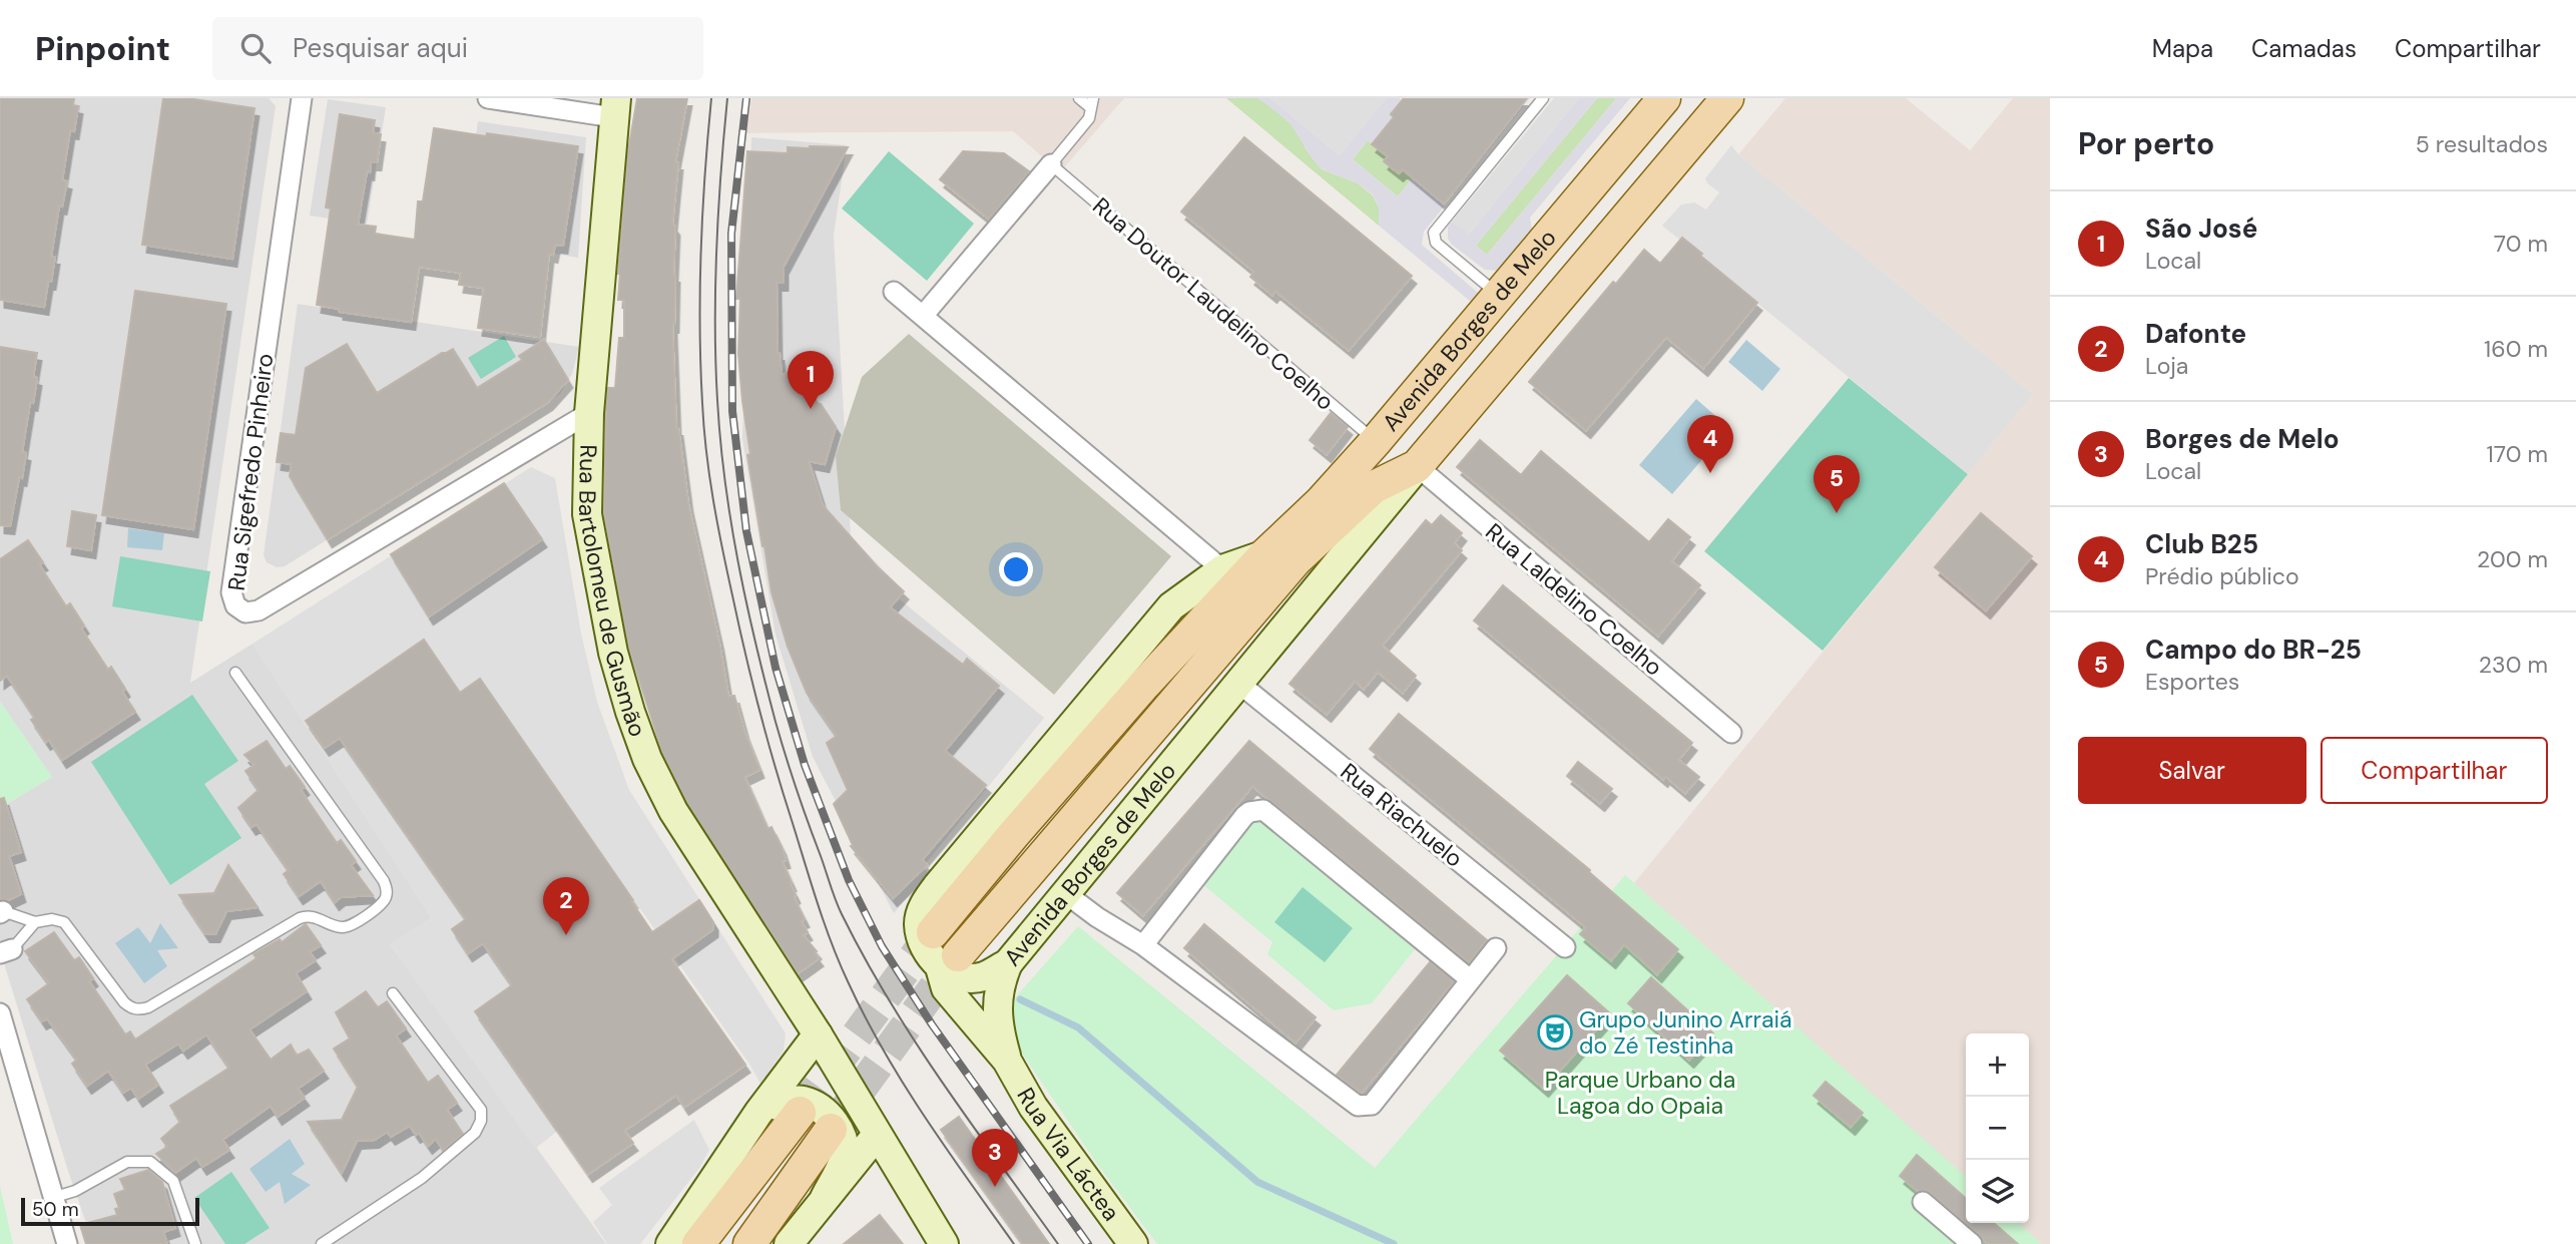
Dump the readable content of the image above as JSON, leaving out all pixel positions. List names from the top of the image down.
{
  "streets": {
    "main road": ["Avenida Borges de Melo"],
    "street": [
      "Rua Sigefredo Pinheiro",
      "Rua Bartolomeu de Gusmão",
      "Rua Laldelino Coelho",
      "Rua Riachuelo",
      "Rua Via Láctea"
    ],
    "lane": ["Rua Doutor Laudelino Coelho"]
  },
  "crossings": [
    ["Rua Doutor Laudelino Coelho", "Avenida Borges de Melo"],
    ["Avenida Borges de Melo", "Rua Laldelino Coelho"],
    ["Avenida Borges de Melo", "Rua Riachuelo"],
    ["Avenida Borges de Melo", "Rua Via Láctea"],
    ["Rua Sigefredo Pinheiro", "Rua Bartolomeu de Gusmão"]
  ],
  "parks": ["Parque Urbano da Lagoa do Opaia"],
  "places": {
    "theatre": ["Grupo Junino Arraiá do Zé Testinha"]
  },
  "scale_bar": "50 m",
  "page": {
    "header": "Pinpoint",
    "search": "Pesquisar aqui",
    "nav": ["Mapa", "Camadas", "Compartilhar"],
    "heading": ["Por perto", "5 resultados"],
    "list": [
      {
        "mark": "1",
        "name": "São José",
        "note": "Local",
        "value": "70 m"
      },
      {
        "mark": "2",
        "name": "Dafonte",
        "note": "Loja",
        "value": "160 m"
      },
      {
        "mark": "3",
        "name": "Borges de Melo",
        "note": "Local",
        "value": "170 m"
      },
      {
        "mark": "4",
        "name": "Club B25",
        "note": "Prédio público",
        "value": "200 m"
      },
      {
        "mark": "5",
        "name": "Campo do BR-25",
        "note": "Esportes",
        "value": "230 m"
      }
    ],
    "pins": [
      "1",
      "4",
      "5",
      "2",
      "3"
    ],
    "buttons": ["Salvar", "Compartilhar"],
    "map_buttons": ["+", "−"],
    "scale": "50 m"
  }
}
